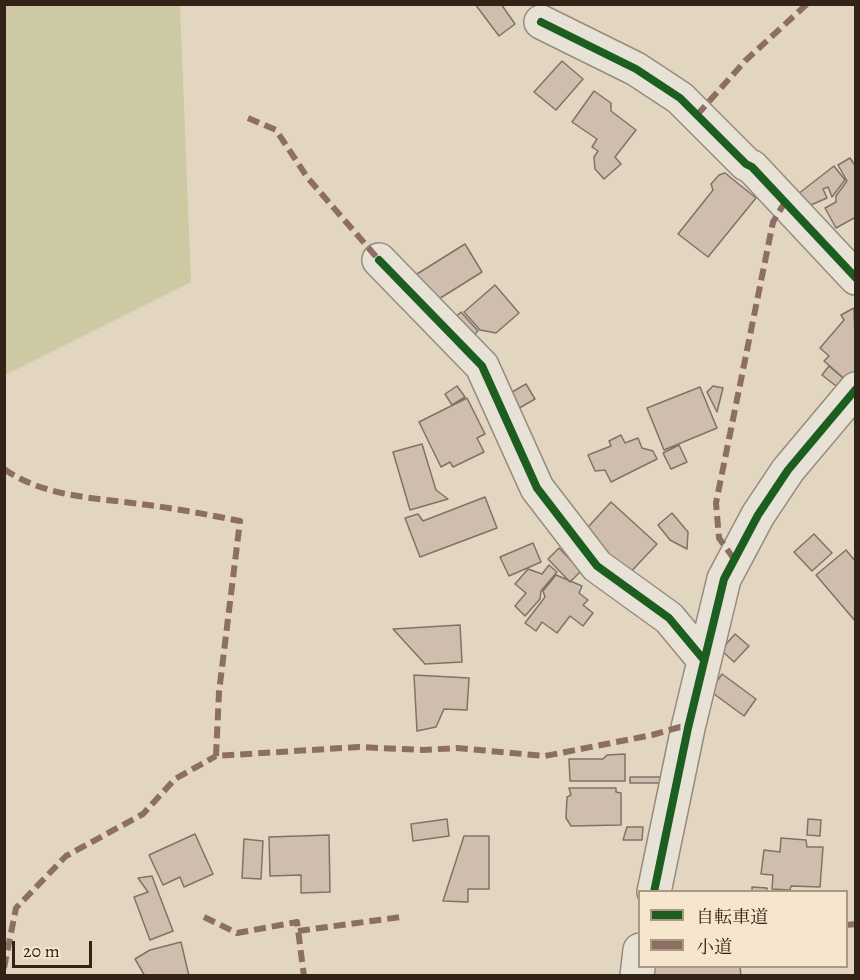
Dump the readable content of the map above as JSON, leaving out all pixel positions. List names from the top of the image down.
{
  "legend": ["自転車道", "小道"],
  "scale_bar": "20 m"
}
